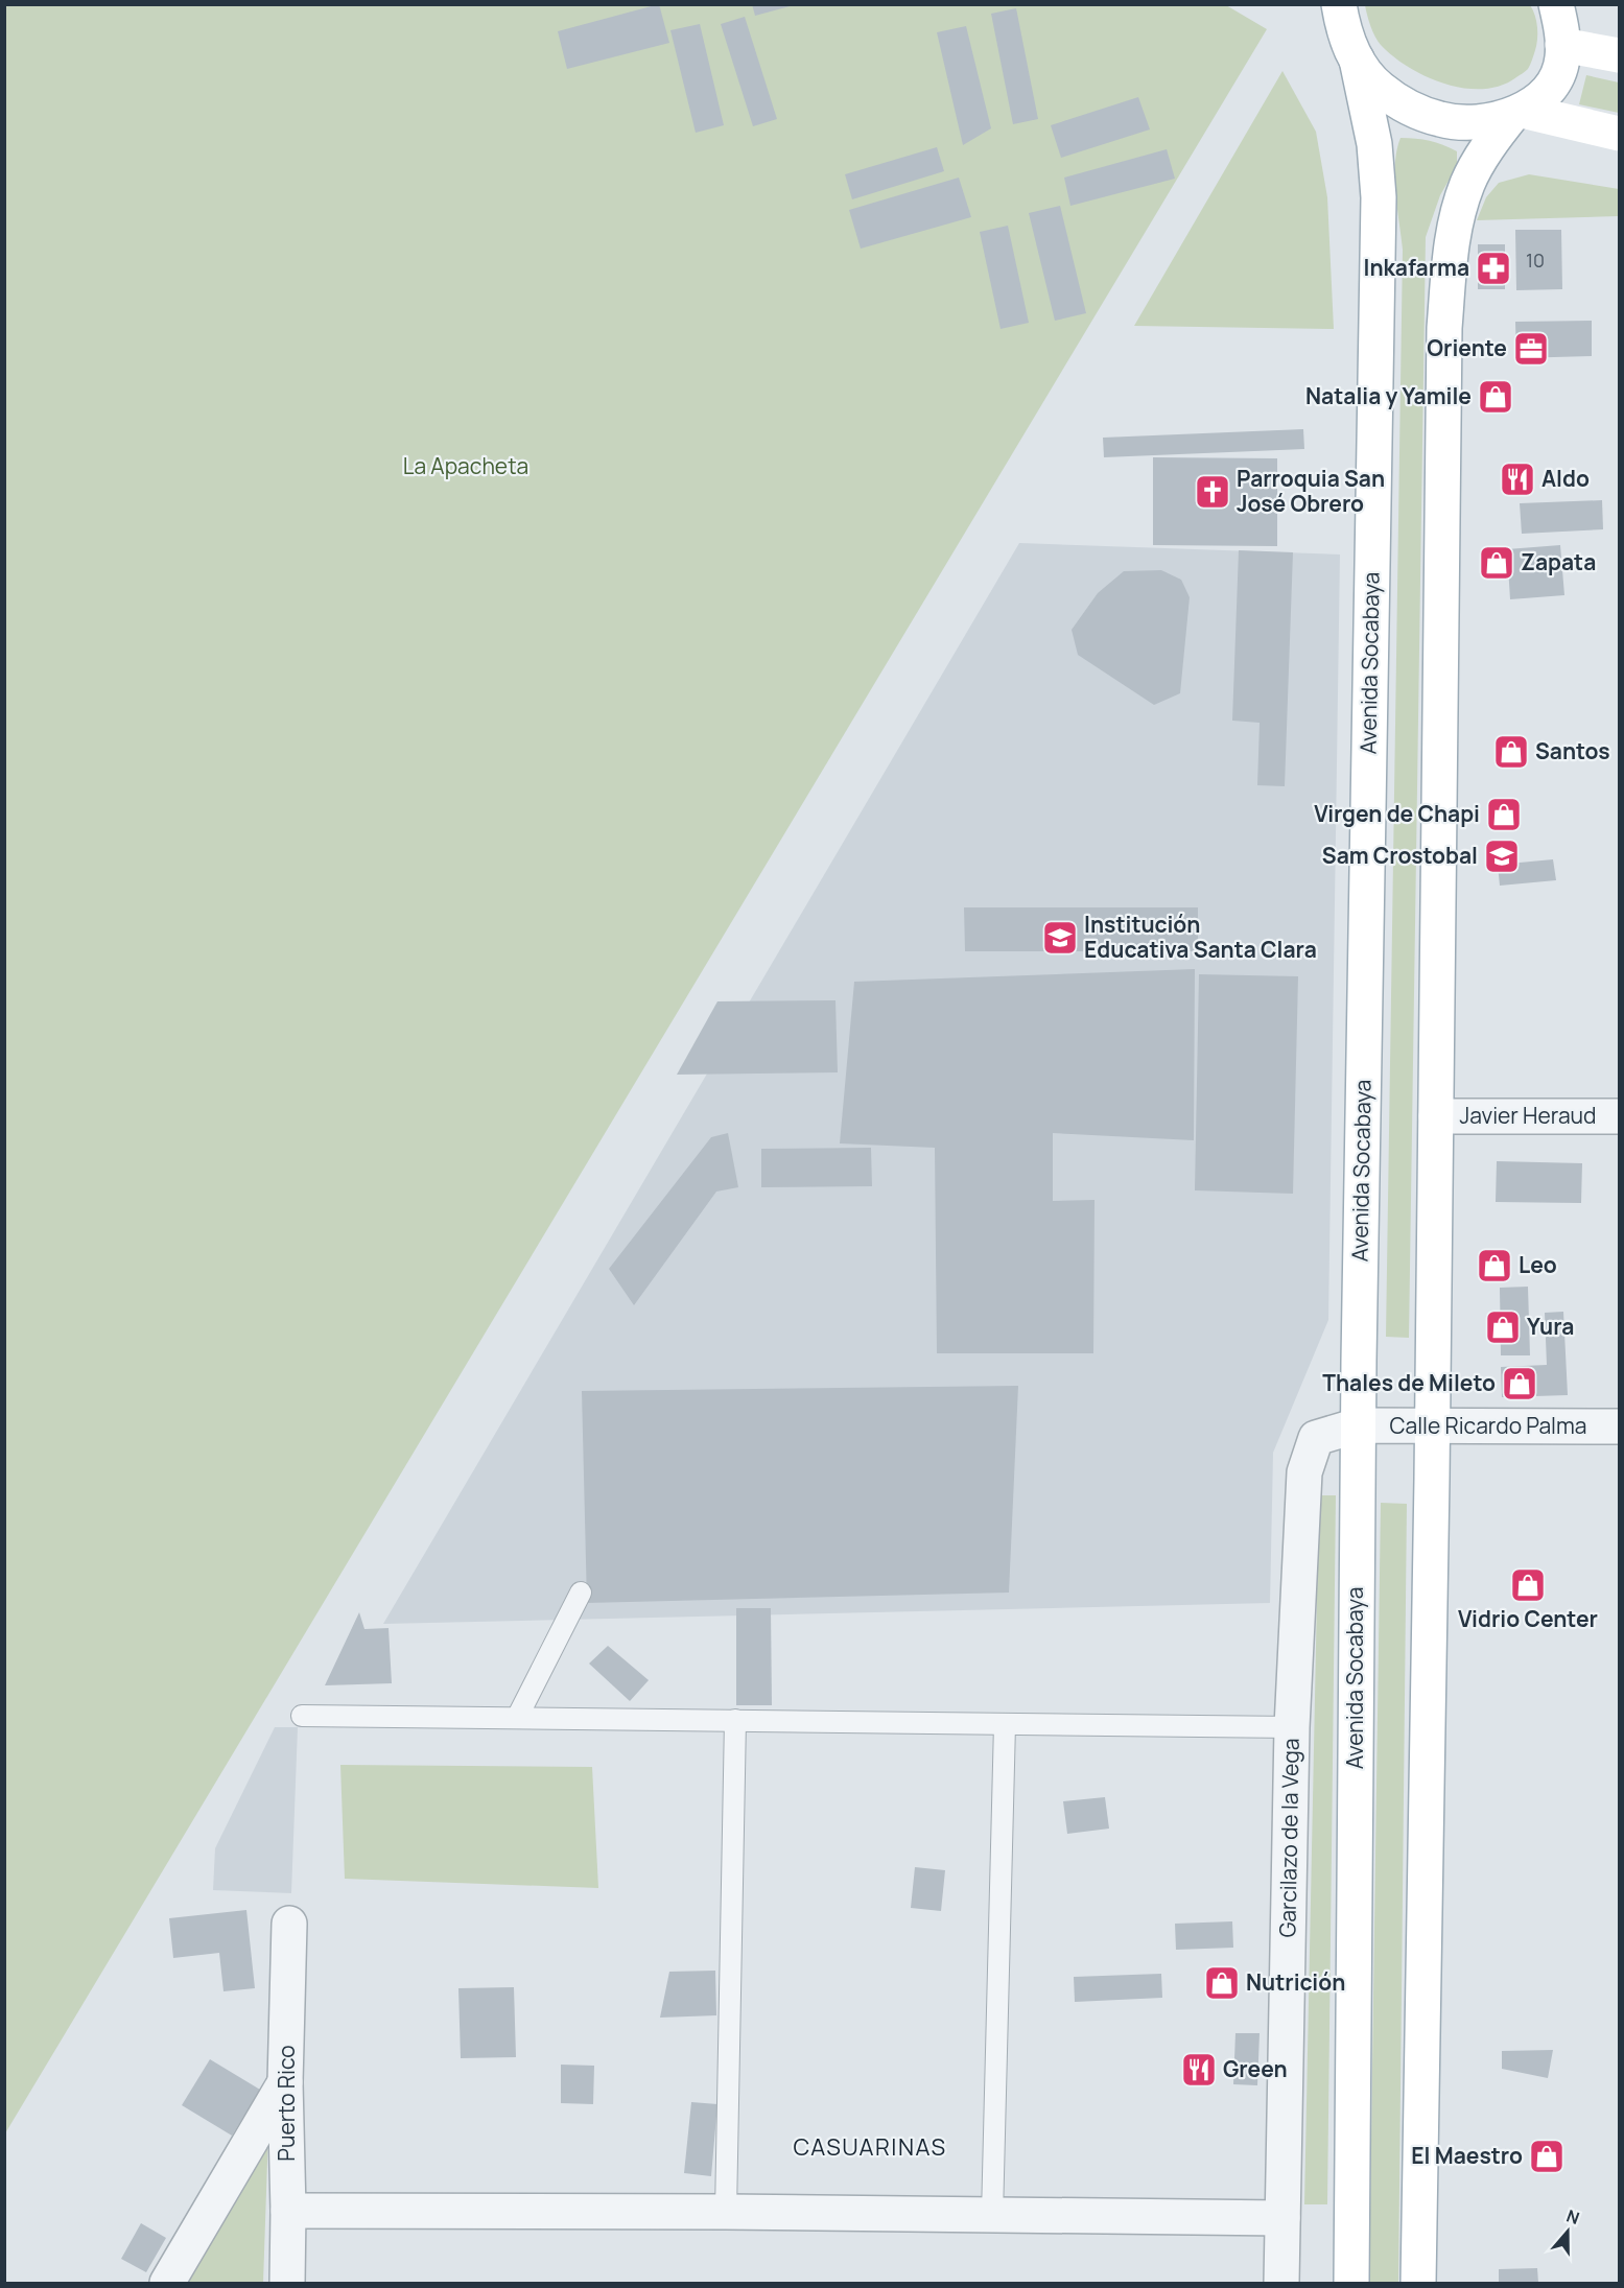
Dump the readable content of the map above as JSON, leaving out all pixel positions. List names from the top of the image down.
{
  "streets": {
    "main road": ["Avenida Socabaya"],
    "street": [
      "Javier Heraud",
      "Calle Ricardo Palma",
      "Garcilazo de la Vega",
      "Puerto Rico"
    ]
  },
  "crossings": [
    ["Avenida Socabaya", "Calle Ricardo Palma"],
    ["Avenida Socabaya", "Garcilazo de la Vega"],
    ["Calle Ricardo Palma", "Garcilazo de la Vega"]
  ],
  "districts": ["CASUARINAS"],
  "parks": ["La Apacheta"],
  "places": {
    "pharmacy": ["Inkafarma"],
    "office": ["Oriente"],
    "shop": [
      "Natalia y Yamile",
      "Zapata",
      "Santos",
      "Virgen de Chapi",
      "Leo",
      "Yura",
      "Thales de Mileto",
      "Vidrio Center",
      "Nutrición",
      "El Maestro"
    ],
    "restaurant": ["Aldo", "Green"],
    "church": ["Parroquia San José Obrero"],
    "school or university": ["Sam Crostobal", "Institución Educativa Santa Clara"]
  },
  "house_numbers": ["10"],
  "north": "top"
}
